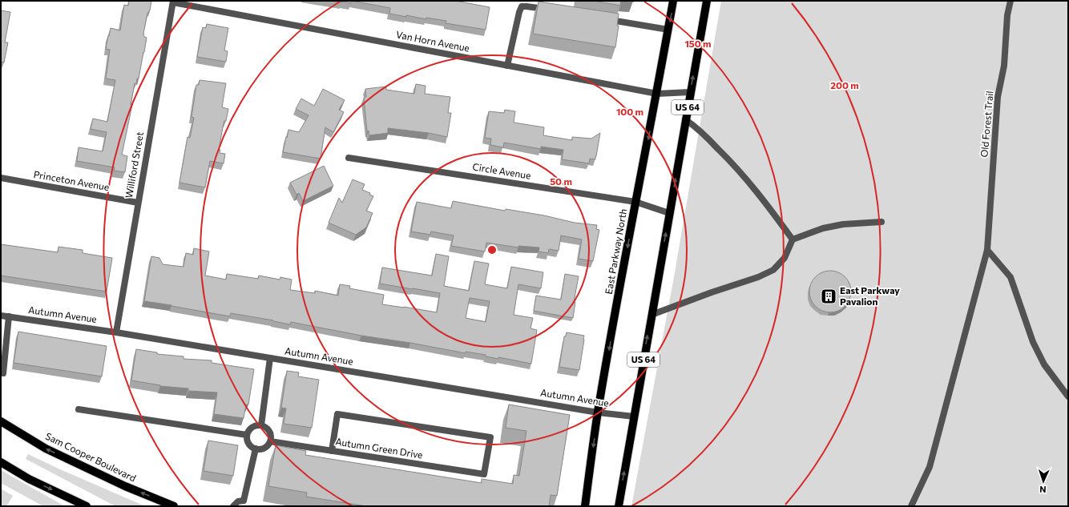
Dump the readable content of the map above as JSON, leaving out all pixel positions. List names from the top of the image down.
{
  "streets": {
    "main road": ["US 64", "East Parkway North", "Sam Cooper Boulevard"],
    "street": [
      "Van Horn Avenue",
      "Old Forest Trail",
      "Williford Street",
      "Circle Avenue",
      "Princeton Avenue",
      "Autumn Avenue",
      "Autumn Green Drive"
    ]
  },
  "crossings": [
    ["Van Horn Avenue", "US 64"],
    ["Van Horn Avenue", "Williford Street"],
    ["Van Horn Avenue", "East Parkway North"],
    ["US 64", "Circle Avenue"],
    ["US 64", "Autumn Avenue"],
    ["Williford Street", "Princeton Avenue"],
    ["Williford Street", "Autumn Avenue"],
    ["Circle Avenue", "East Parkway North"],
    ["East Parkway North", "Autumn Avenue"]
  ],
  "places": {
    "building": ["East Parkway Pavalion"]
  },
  "north": "bottom",
  "rings": [
    "150 m",
    "200 m",
    "100 m",
    "50 m"
  ]
}
